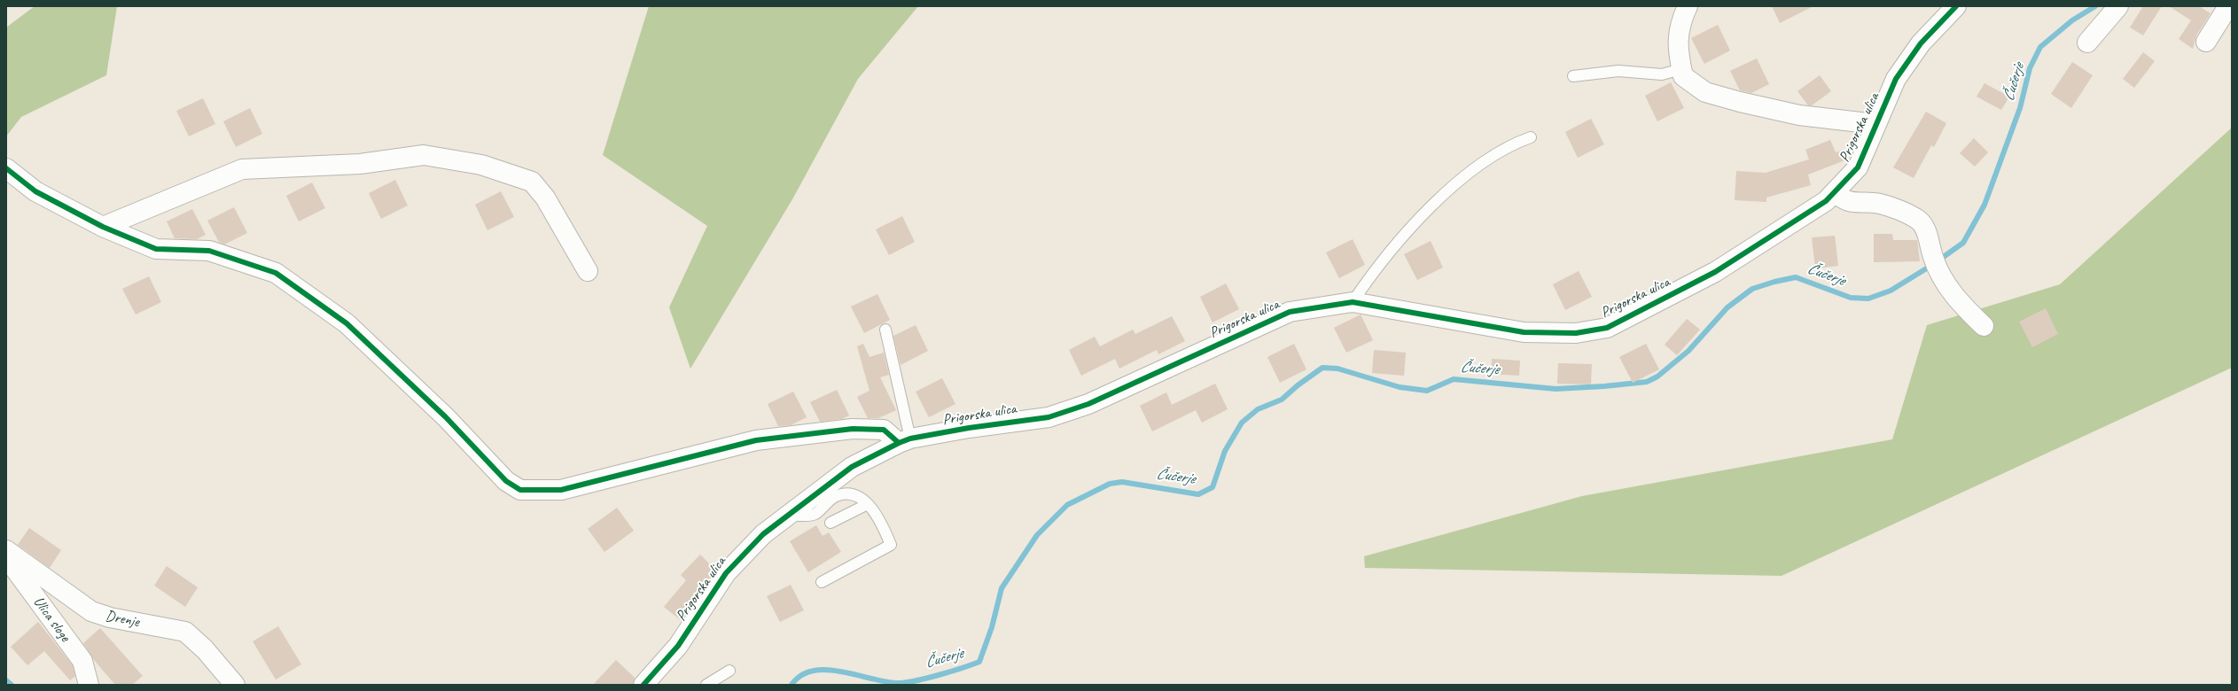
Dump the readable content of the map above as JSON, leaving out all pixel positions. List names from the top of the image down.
{
  "streets": {
    "street": ["Prigorska ulica", "Ulica sloge", "Drenje"]
  },
  "water": ["Čučerje"]
}
